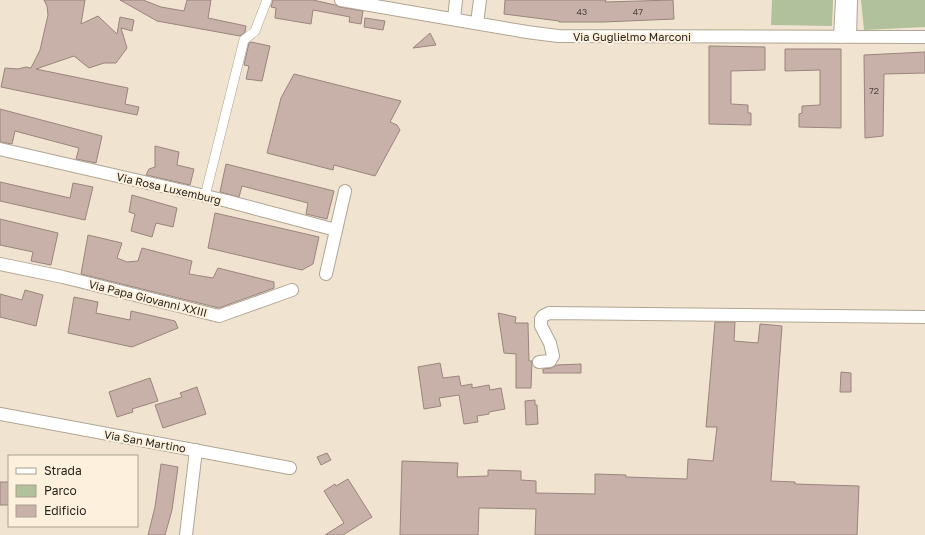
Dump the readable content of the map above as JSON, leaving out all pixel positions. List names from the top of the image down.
{
  "streets": {
    "street": [
      "Via Guglielmo Marconi",
      "Via Rosa Luxemburg",
      "Via Papa Giovanni XXIII",
      "Via San Martino"
    ]
  },
  "house_numbers": ["43", "47", "72"],
  "legend": ["Strada", "Parco", "Edificio"]
}
